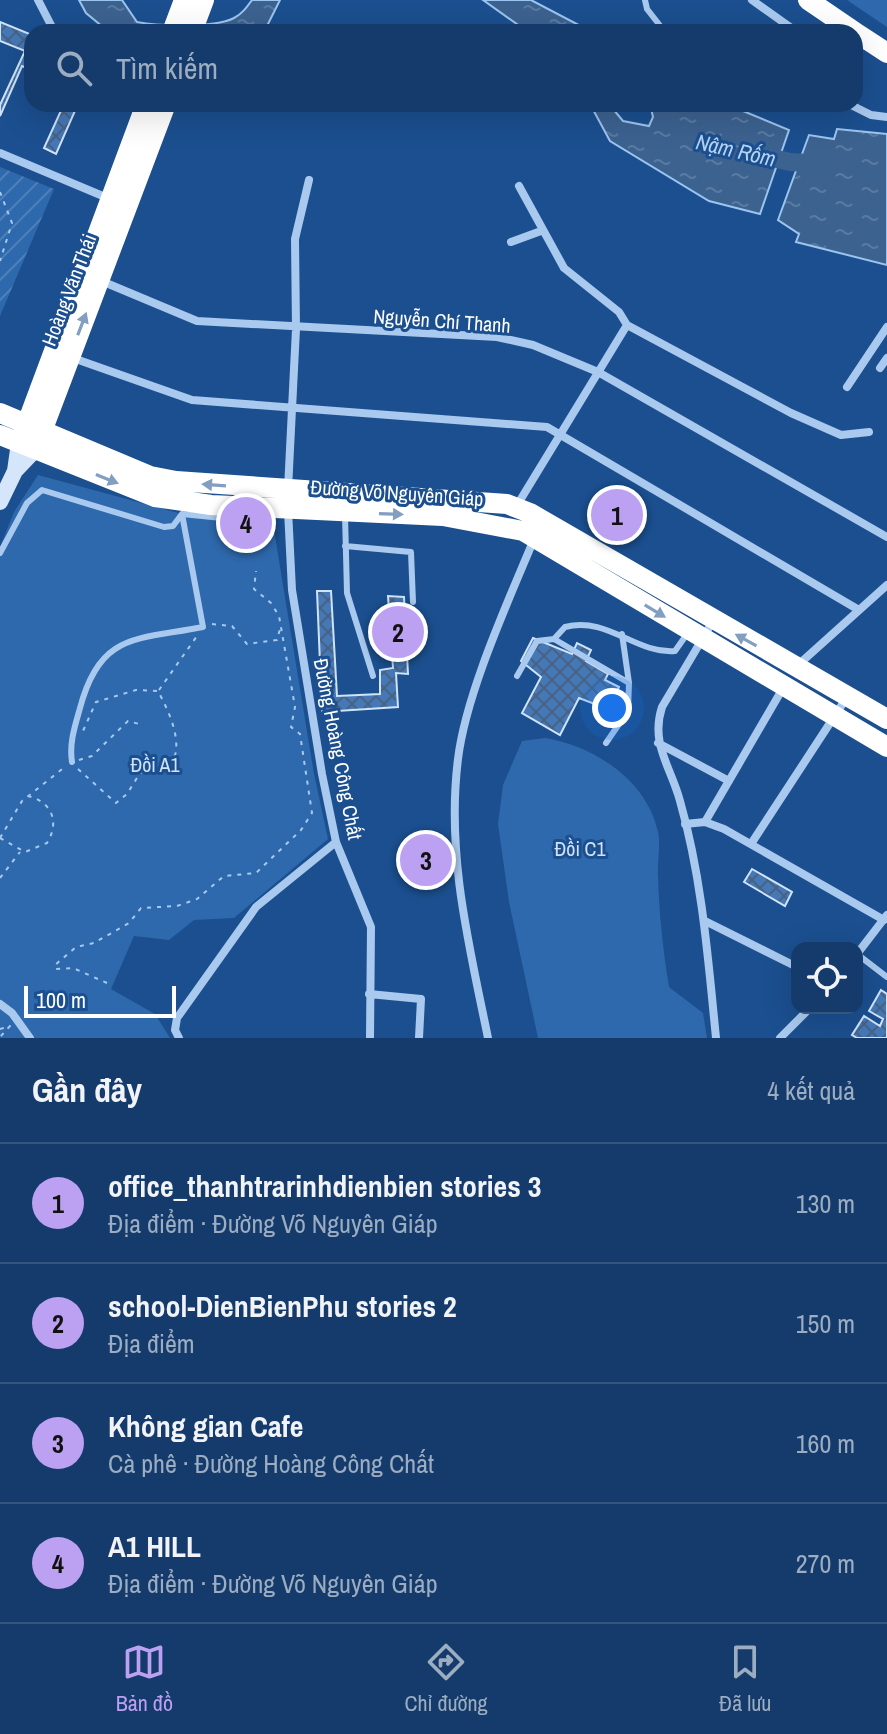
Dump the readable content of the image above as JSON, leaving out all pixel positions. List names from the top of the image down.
{
  "streets": {
    "highway": ["Hoàng Văn Thái", "Đường Võ Nguyên Giáp"],
    "street": ["Nguyễn Chí Thanh", "Đường Hoàng Công Chất"]
  },
  "crossings": [
    ["Hoàng Văn Thái", "Nguyễn Chí Thanh"],
    ["Hoàng Văn Thái", "Đường Võ Nguyên Giáp"],
    ["Nguyễn Chí Thanh", "Đường Hoàng Công Chất"],
    ["Đường Võ Nguyên Giáp", "Đường Hoàng Công Chất"]
  ],
  "water": ["Nậm Rốm"],
  "parks": ["Đồi A1", "Đồi C1"],
  "scale_bar": "100 m",
  "page": {
    "search": "Tìm kiếm",
    "pins": [
      "1",
      "4",
      "2",
      "3"
    ],
    "scale": "100 m",
    "heading": ["Gần đây", "4 kết quả"],
    "list": [
      {
        "mark": "1",
        "name": "office_thanhtrarinhdienbien stories 3",
        "note": "Địa điểm · Đường Võ Nguyên Giáp",
        "value": "130 m"
      },
      {
        "mark": "2",
        "name": "school-DienBienPhu stories 2",
        "note": "Địa điểm",
        "value": "150 m"
      },
      {
        "mark": "3",
        "name": "Không gian Cafe",
        "note": "Cà phê · Đường Hoàng Công Chất",
        "value": "160 m"
      },
      {
        "mark": "4",
        "name": "A1 HILL",
        "note": "Địa điểm · Đường Võ Nguyên Giáp",
        "value": "270 m"
      }
    ],
    "nav": ["Bản đồ", "Chỉ đường", "Đã lưu"]
  }
}
